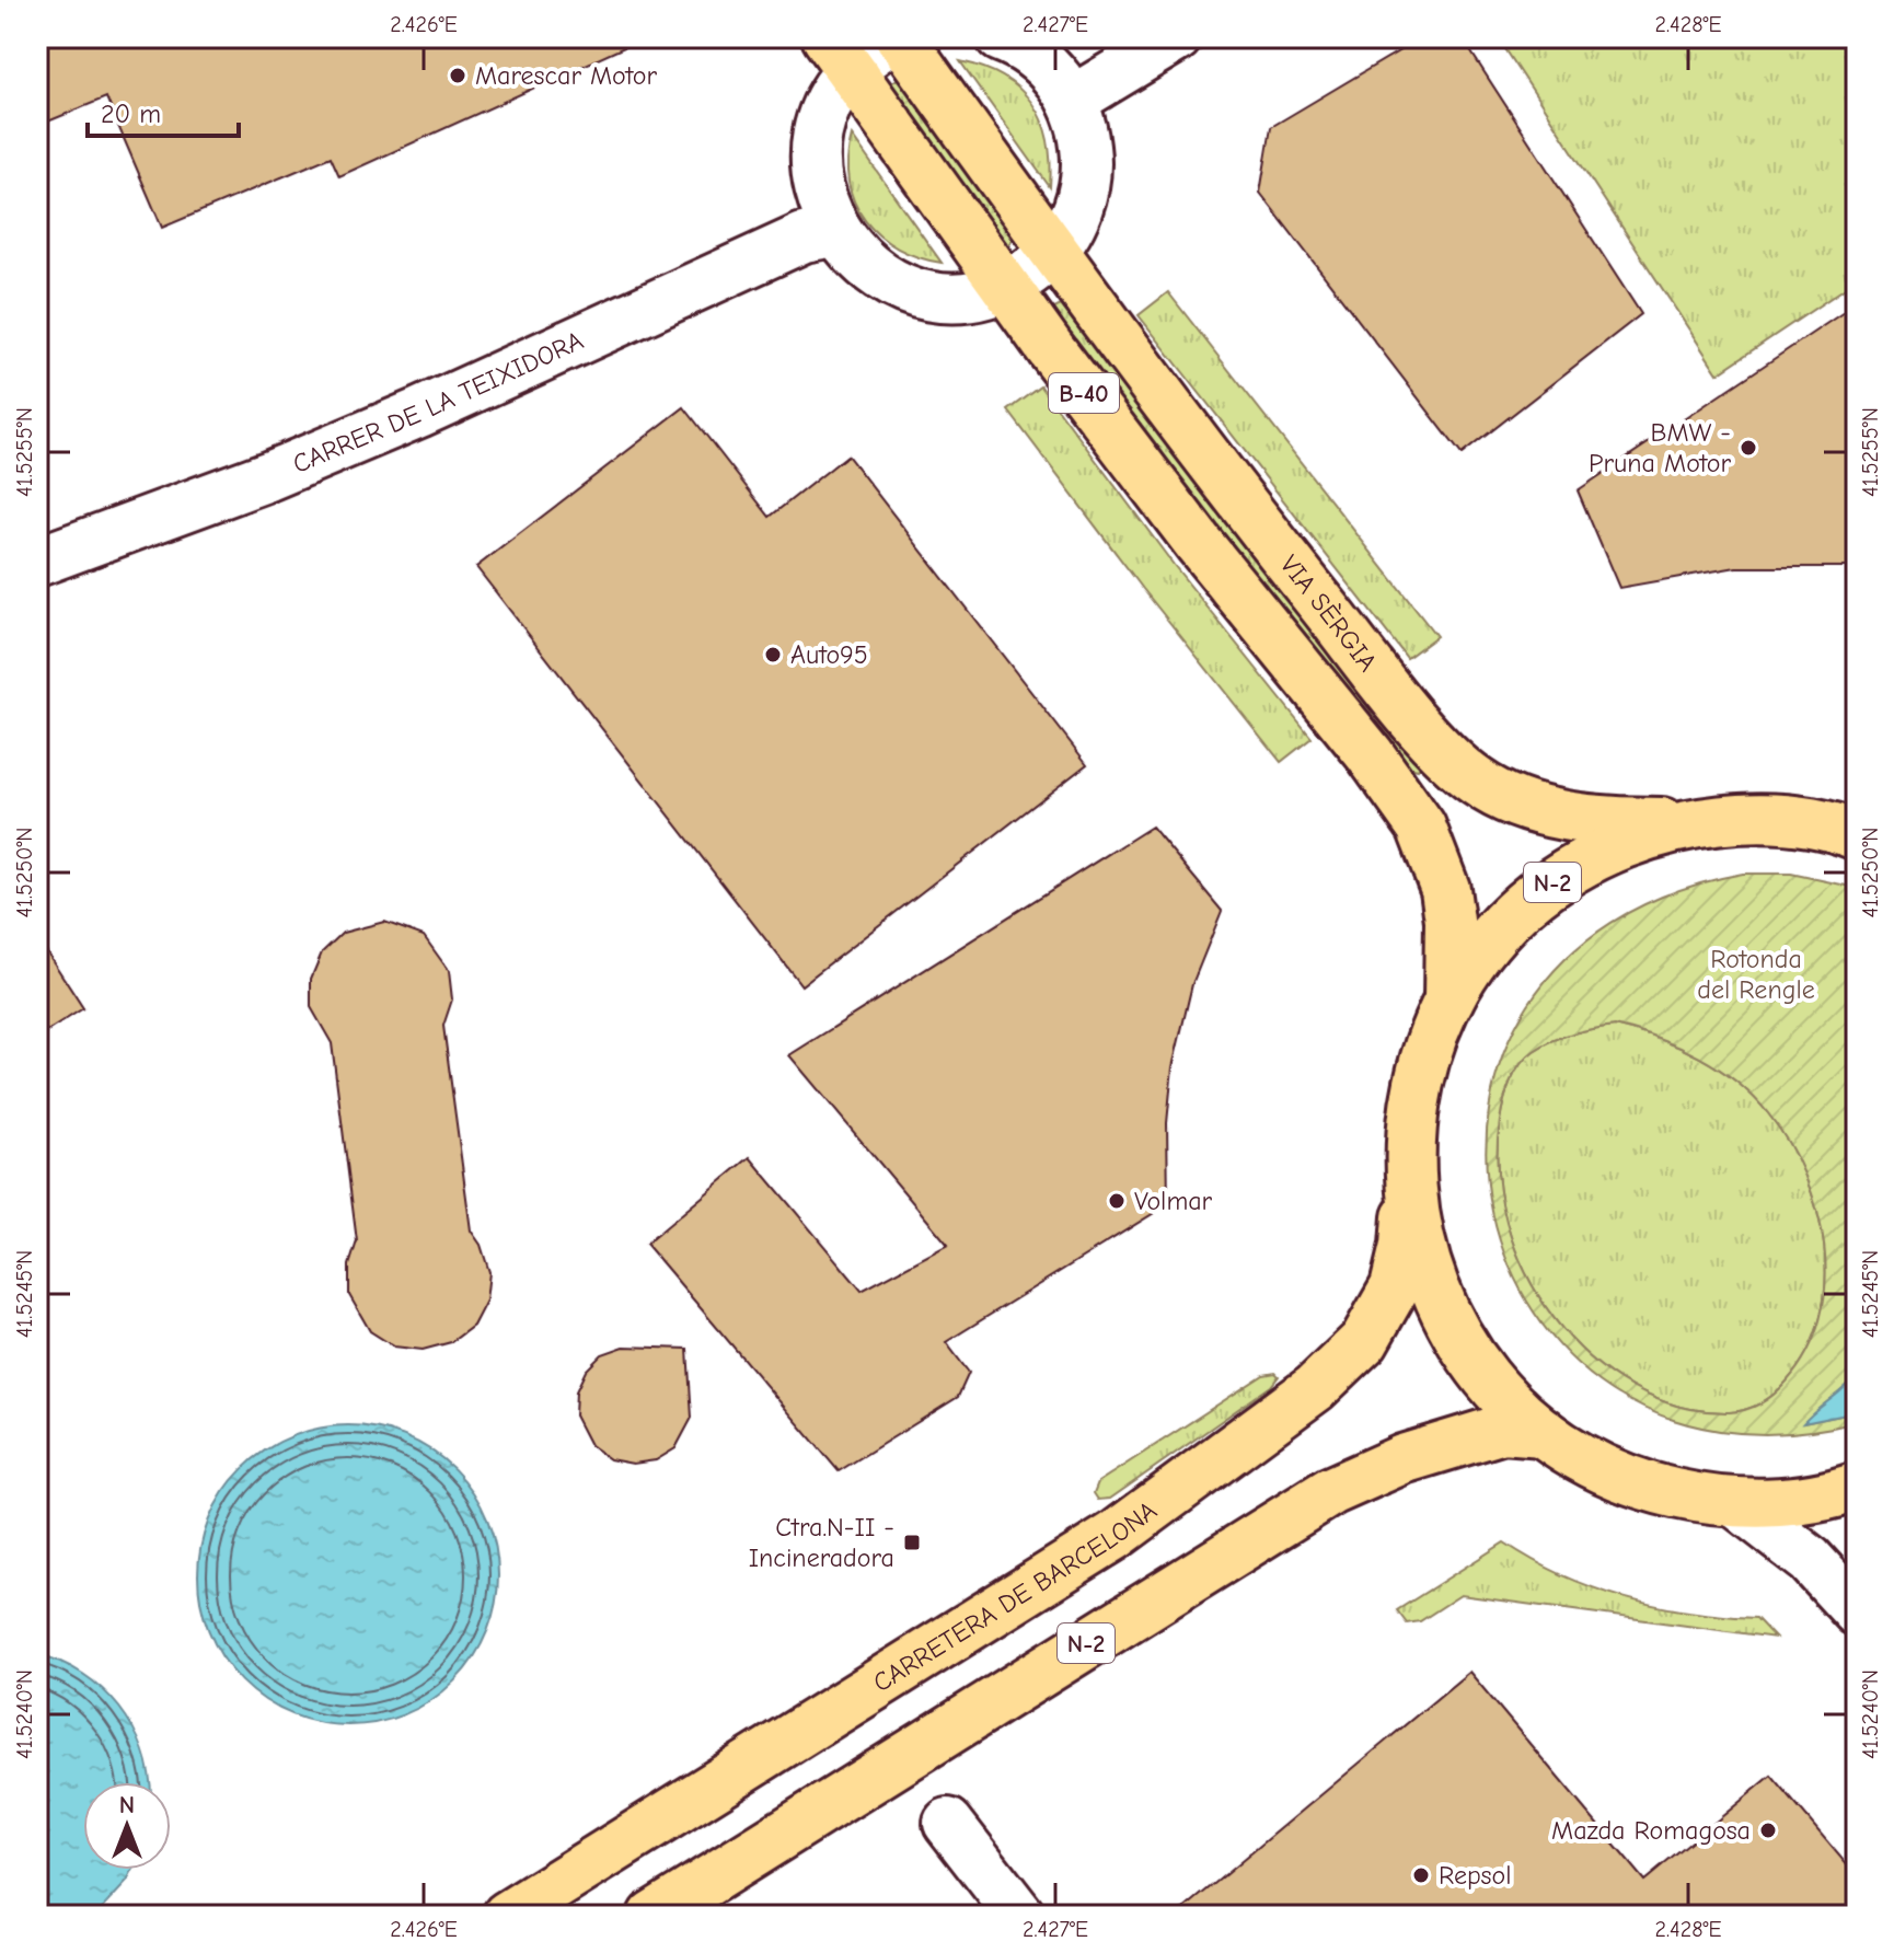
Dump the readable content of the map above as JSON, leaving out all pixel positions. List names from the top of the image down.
{
  "streets": {
    "main road": [
      "B-40",
      "VIA SÈRGIA",
      "N-2",
      "CARRETERA DE BARCELONA"
    ],
    "street": ["CARRER DE LA TEIXIDORA"]
  },
  "crossings": [
    ["B-40", "VIA SÈRGIA"],
    ["B-40", "N-2"],
    ["CARRER DE LA TEIXIDORA", "VIA SÈRGIA"],
    ["VIA SÈRGIA", "N-2"],
    ["N-2", "CARRETERA DE BARCELONA"]
  ],
  "parks": ["Rotonda del Rengle"],
  "places": {
    "other": [
      "Marescar Motor",
      "BMW - Pruna Motor",
      "Auto95",
      "Volmar",
      "Mazda Romagosa",
      "Repsol"
    ],
    "transit": ["Ctra.N-II - Incineradora"]
  },
  "scale_bar": "20 m",
  "north": "top",
  "coordinates": [
    "2.426°E",
    "2.427°E",
    "2.428°E",
    "41.5255°N",
    "41.5250°N",
    "41.5245°N",
    "41.5240°N"
  ]
}
